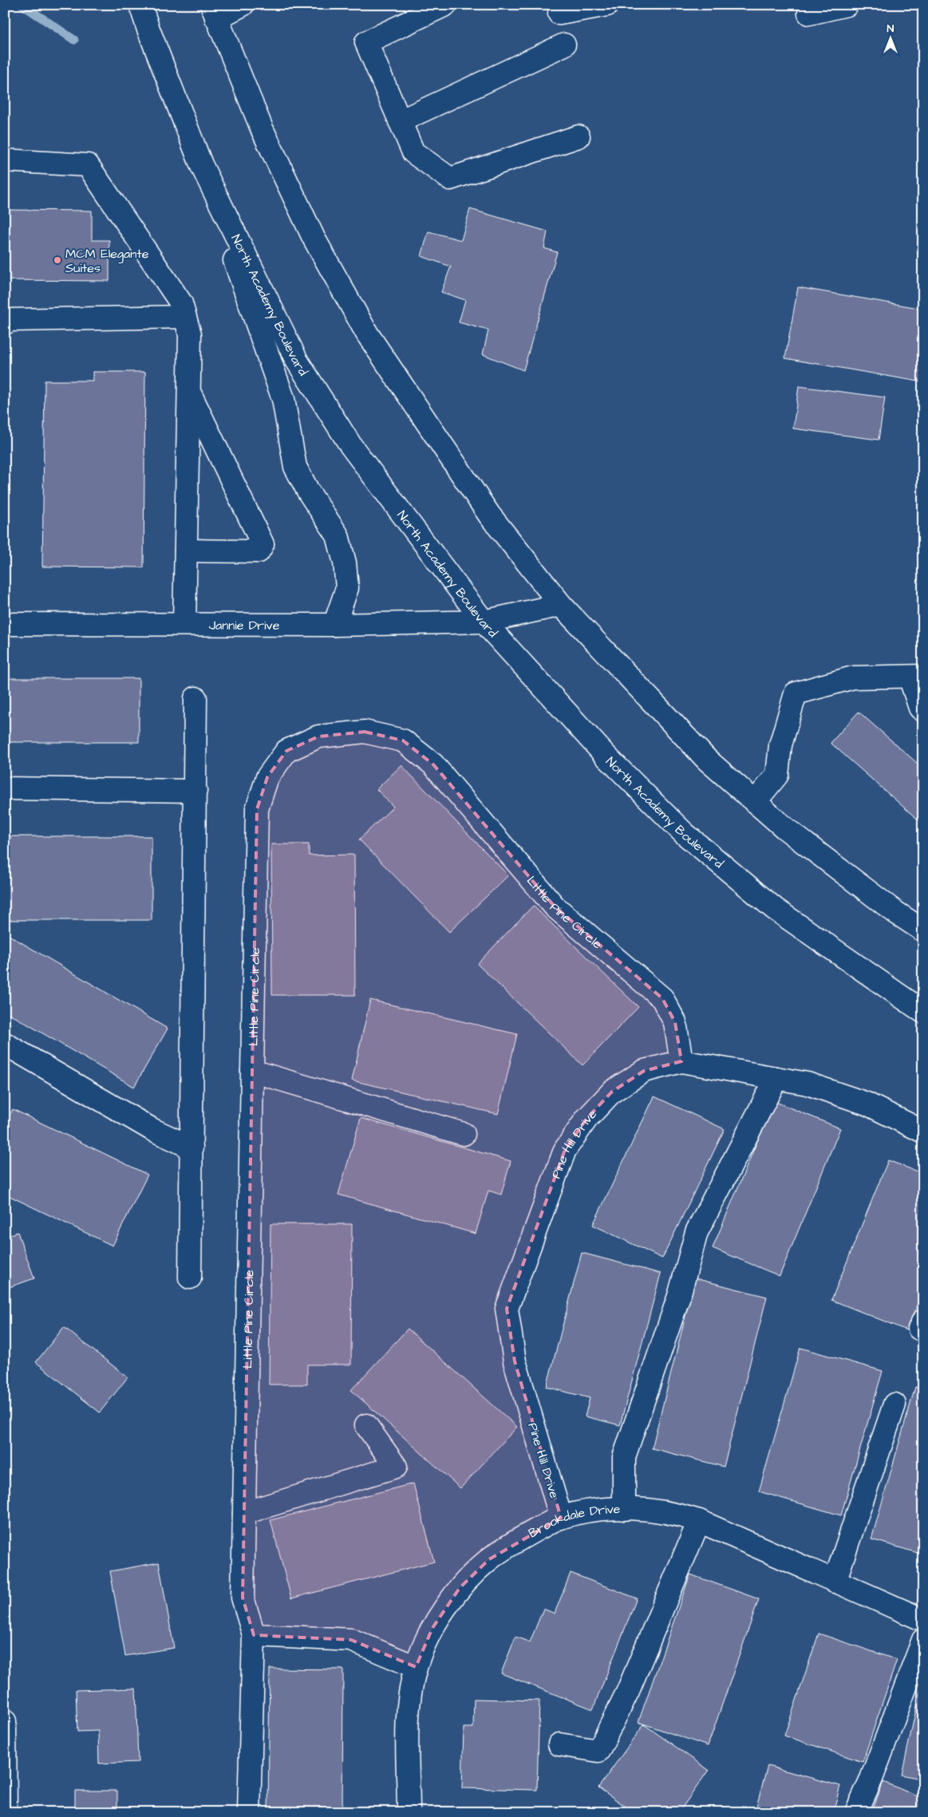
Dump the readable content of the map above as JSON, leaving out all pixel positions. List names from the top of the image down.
{
  "streets": {
    "main road": [
      "North Academy Boulevard",
      "Jannie Drive",
      "Little Pine Circle",
      "Pine Hill Drive",
      "Brookdale Drive"
    ]
  },
  "crossings": [
    ["North Academy Boulevard", "Jannie Drive"],
    ["Little Pine Circle", "Pine Hill Drive"],
    ["Pine Hill Drive", "Brookdale Drive"]
  ],
  "places": ["MCM Elegante Suites"],
  "north": "top"
}
